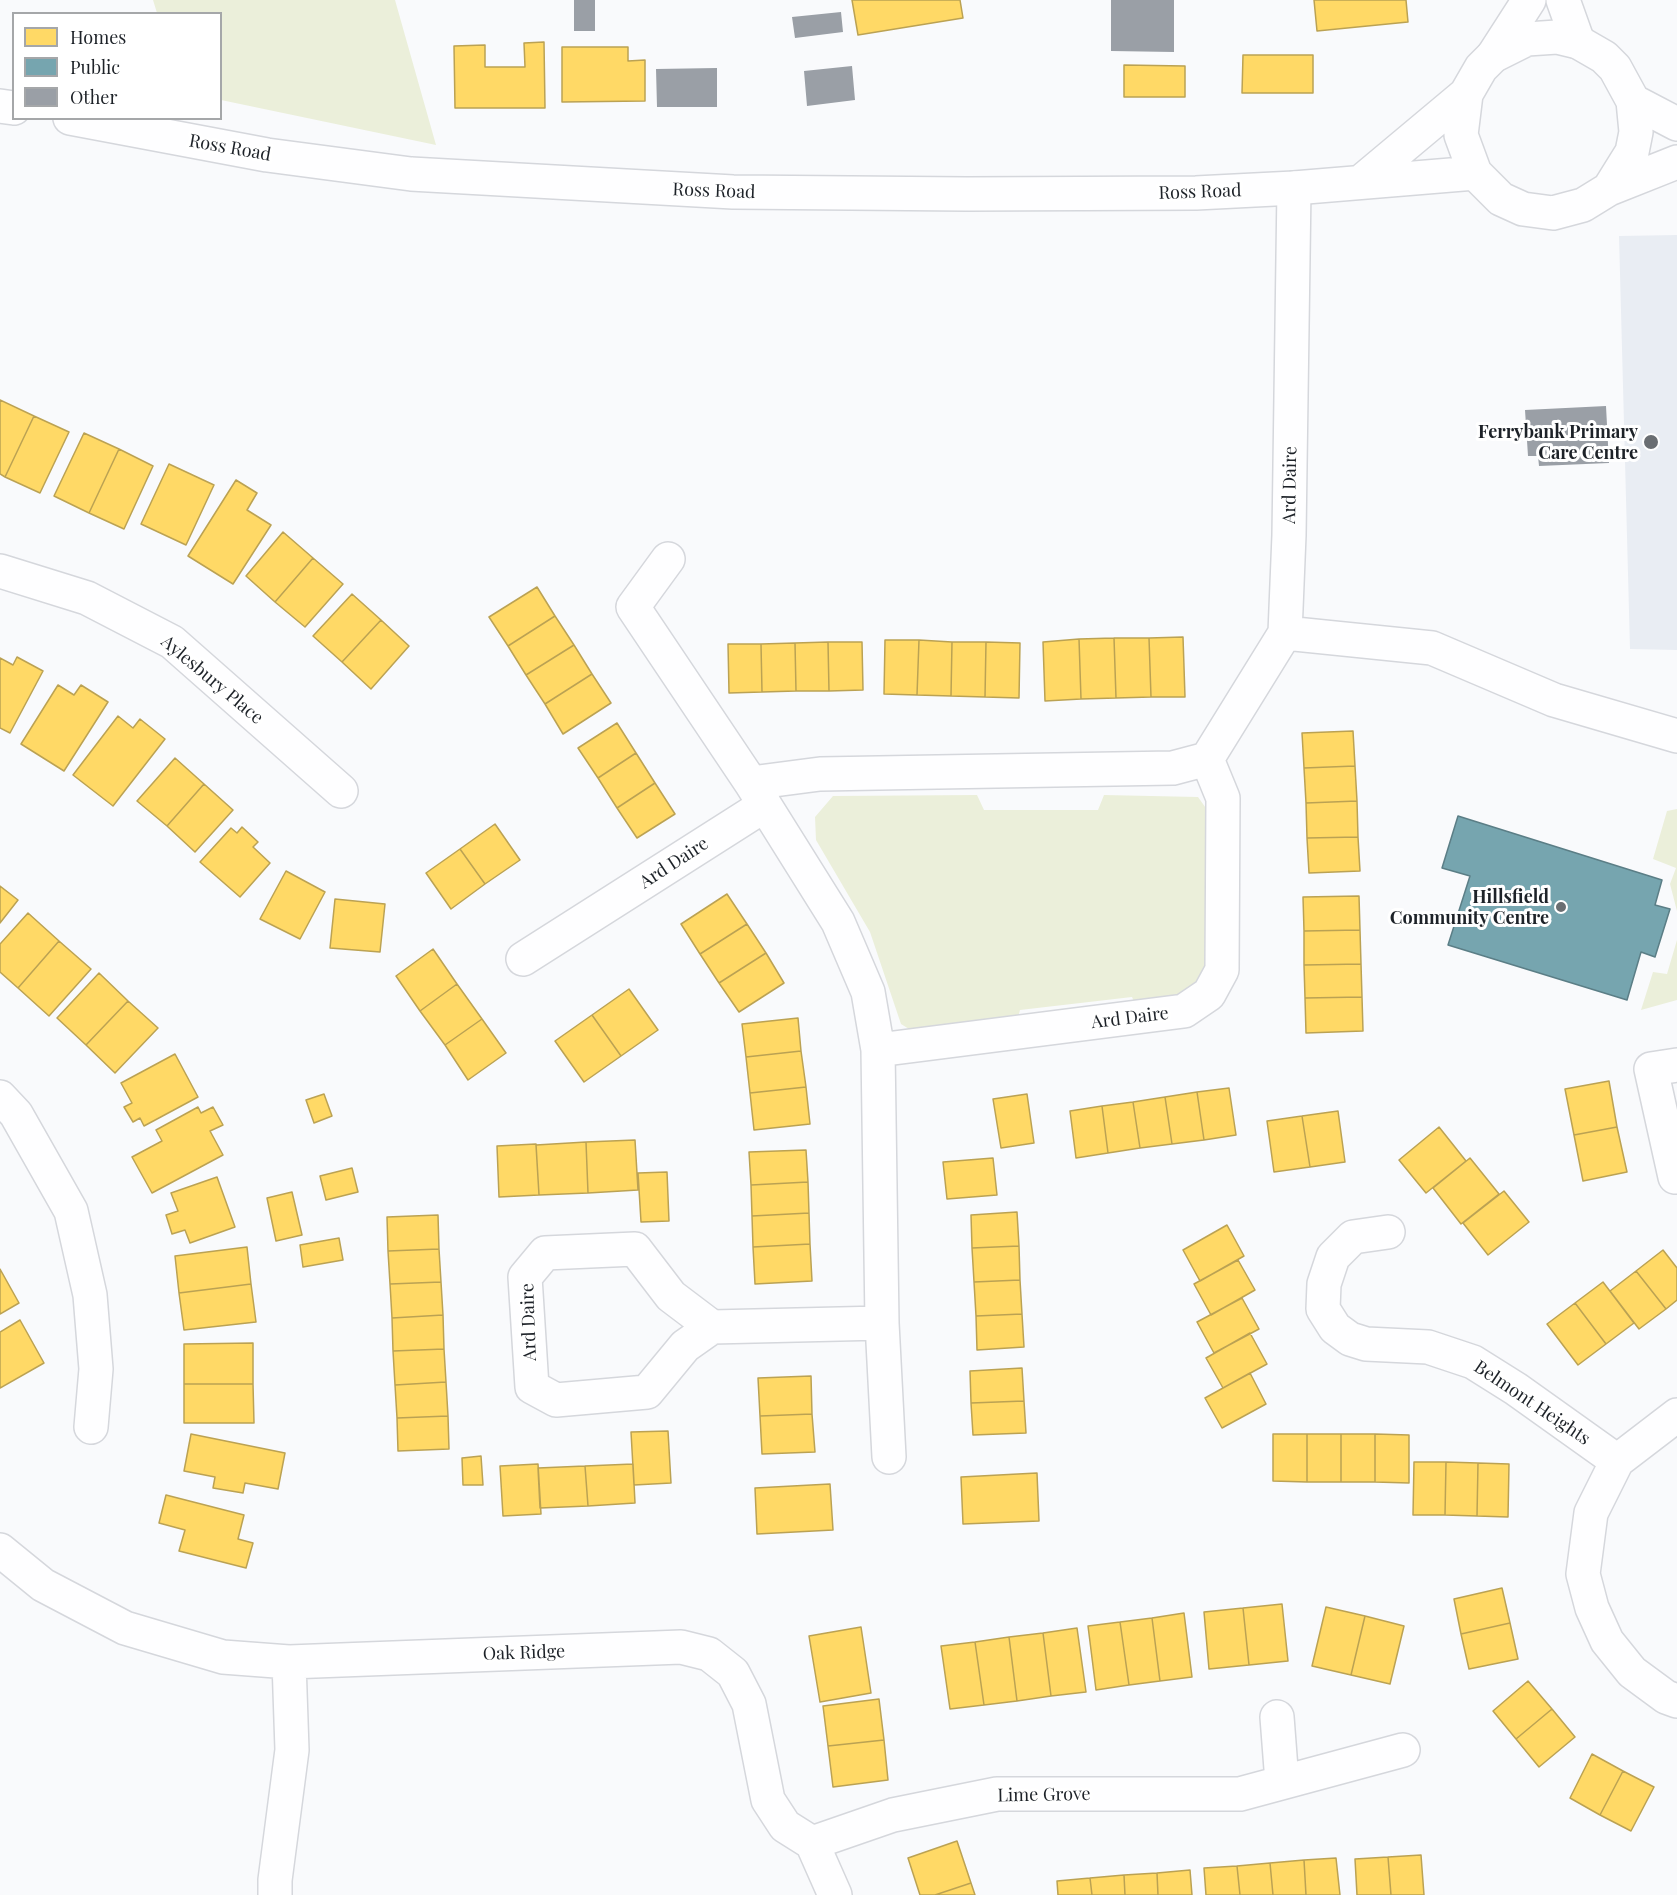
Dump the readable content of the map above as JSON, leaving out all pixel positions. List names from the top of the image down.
{
  "streets": {
    "street": [
      "Ross Road",
      "Ard Daire",
      "Aylesbury Place",
      "Belmont Heights",
      "Oak Ridge",
      "Lime Grove"
    ]
  },
  "crossings": [
    ["Ross Road", "Ard Daire"],
    ["Oak Ridge", "Lime Grove"]
  ],
  "places": ["Ferrybank Primary Care Centre", "Hillsfield Community Centre"],
  "legend": ["Homes", "Public", "Other"]
}
